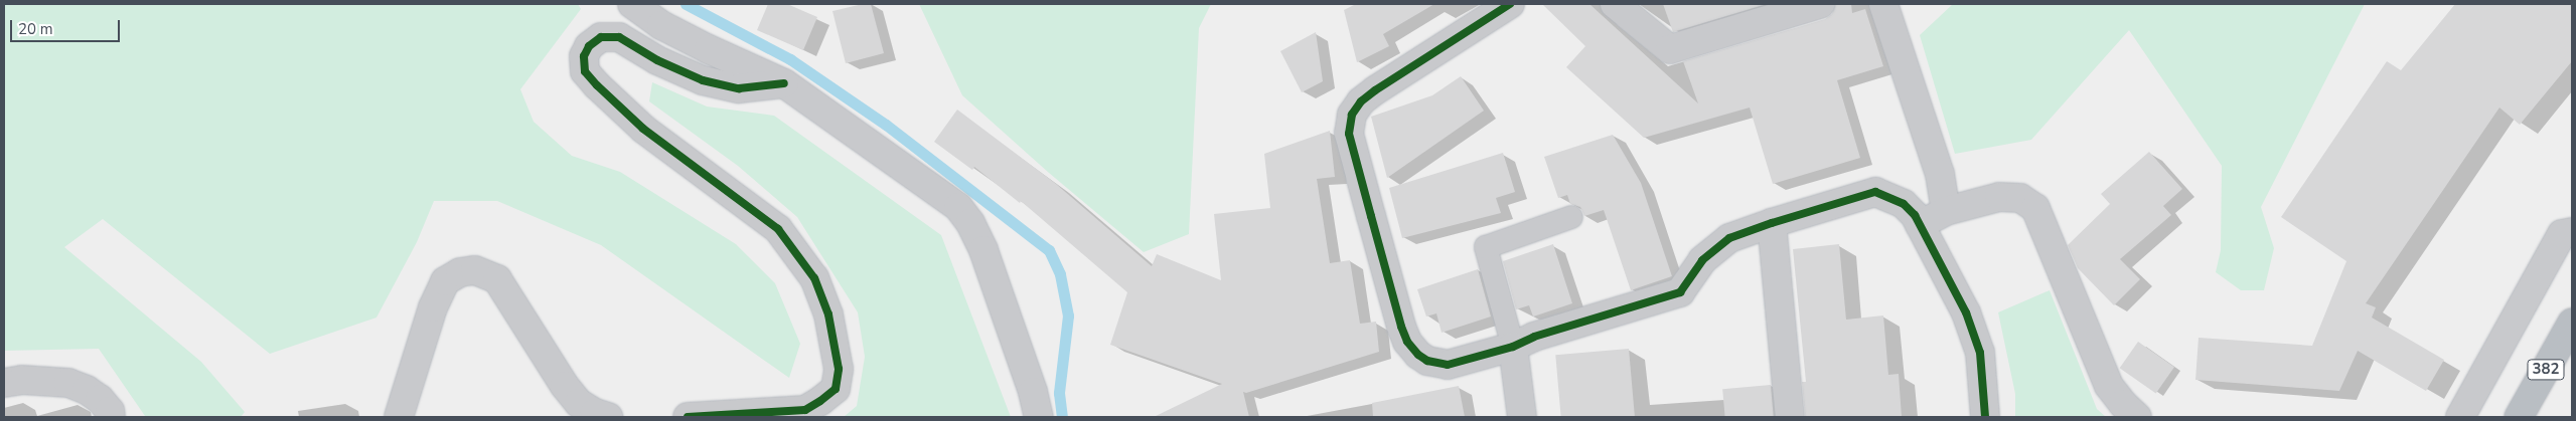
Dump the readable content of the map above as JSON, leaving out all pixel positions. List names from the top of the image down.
{
  "streets": {
    "highway": ["382"]
  },
  "scale_bar": "20 m"
}
